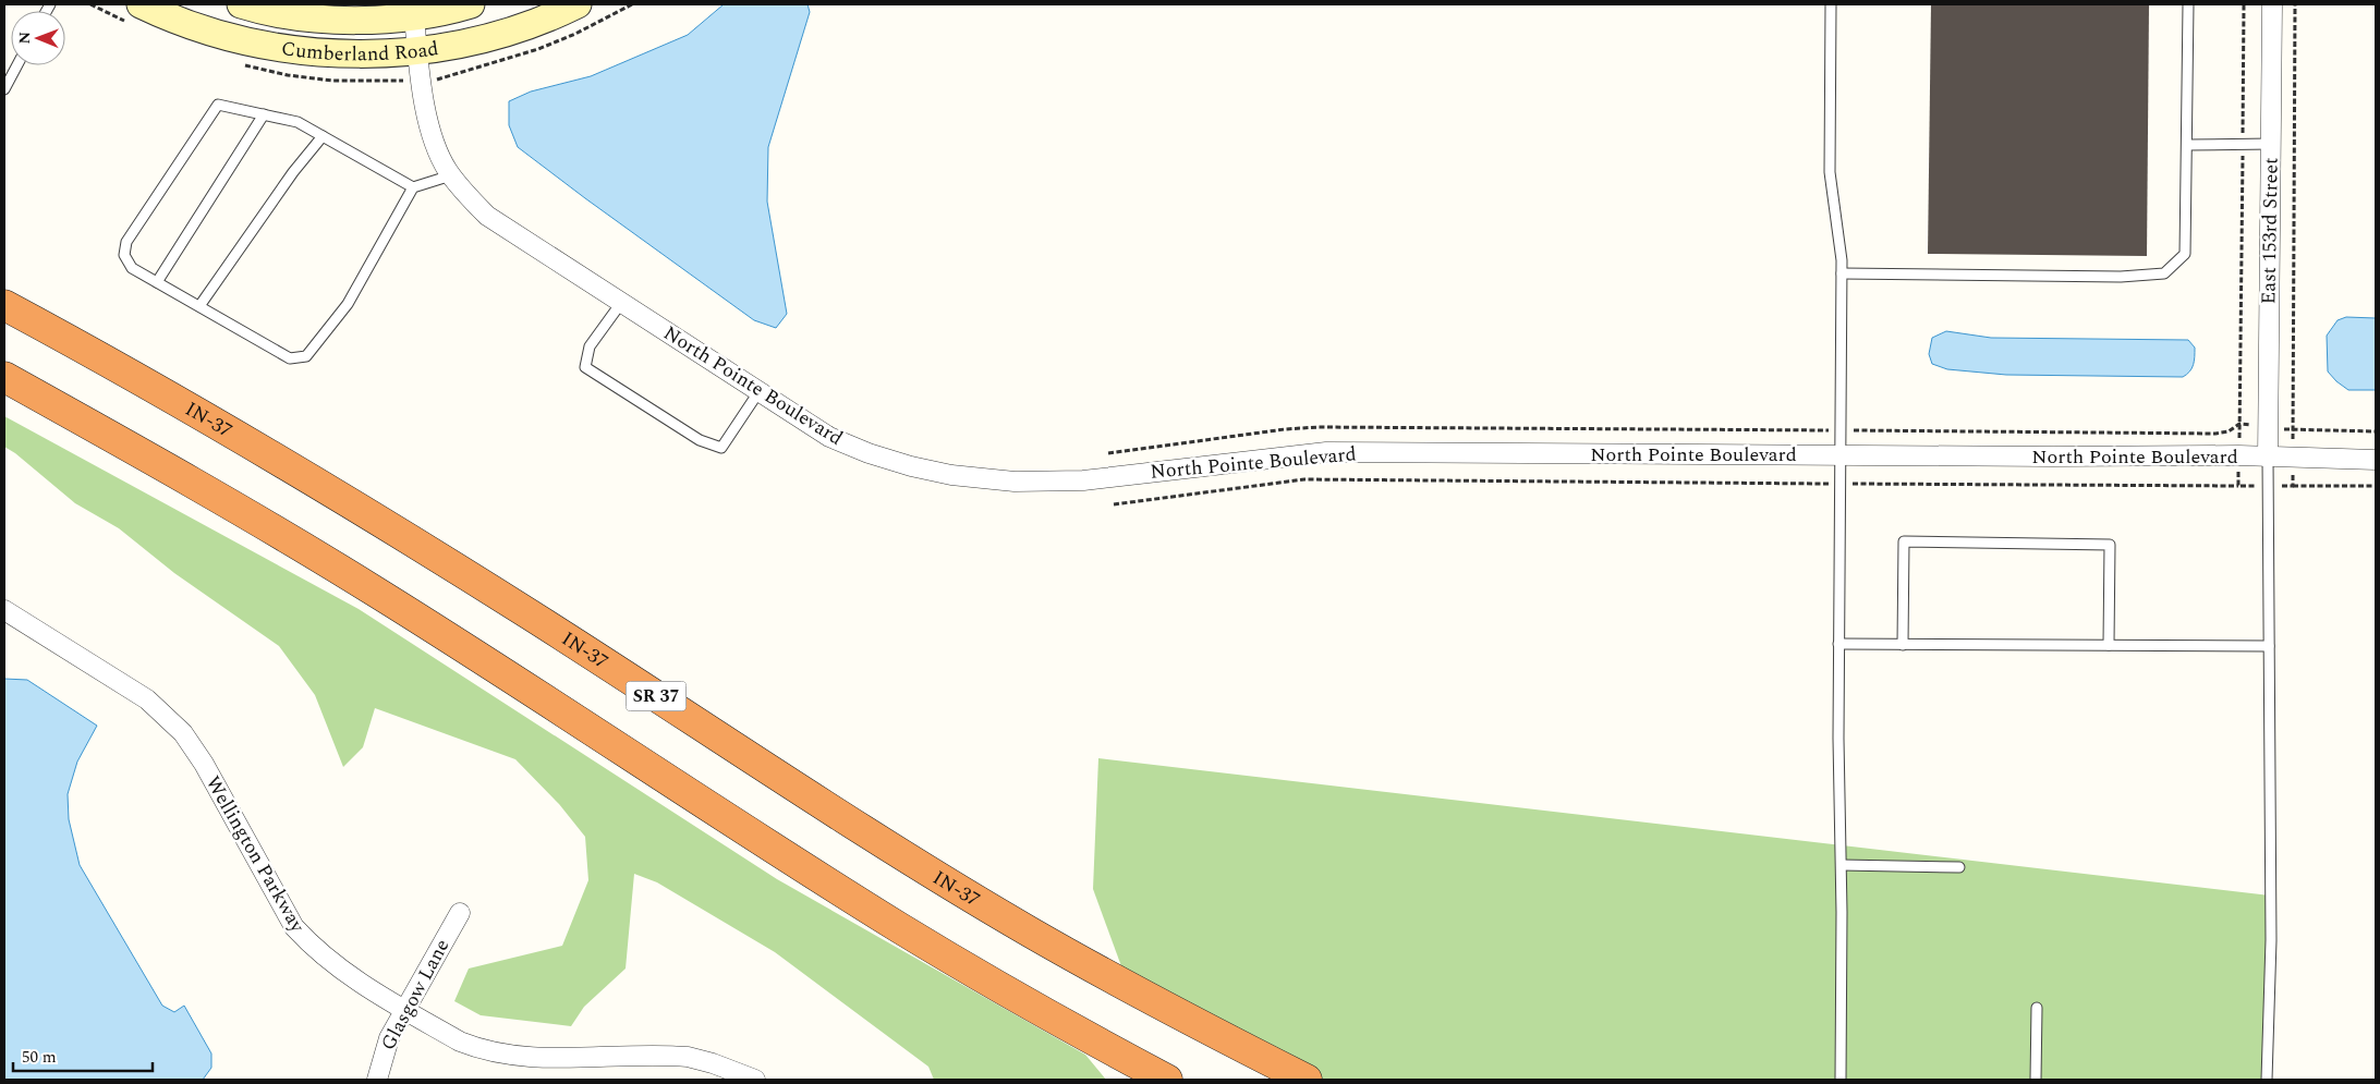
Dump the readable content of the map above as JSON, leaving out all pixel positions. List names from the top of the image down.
{
  "streets": {
    "highway": ["IN-37", "SR 37"],
    "street": [
      "Cumberland Road",
      "East 153rd Street",
      "North Pointe Boulevard",
      "Wellington Parkway",
      "Glasgow Lane"
    ]
  },
  "crossings": [
    ["Cumberland Road", "North Pointe Boulevard"],
    ["East 153rd Street", "North Pointe Boulevard"],
    ["Wellington Parkway", "Glasgow Lane"]
  ],
  "scale_bar": "50 m",
  "north": "left"
}
